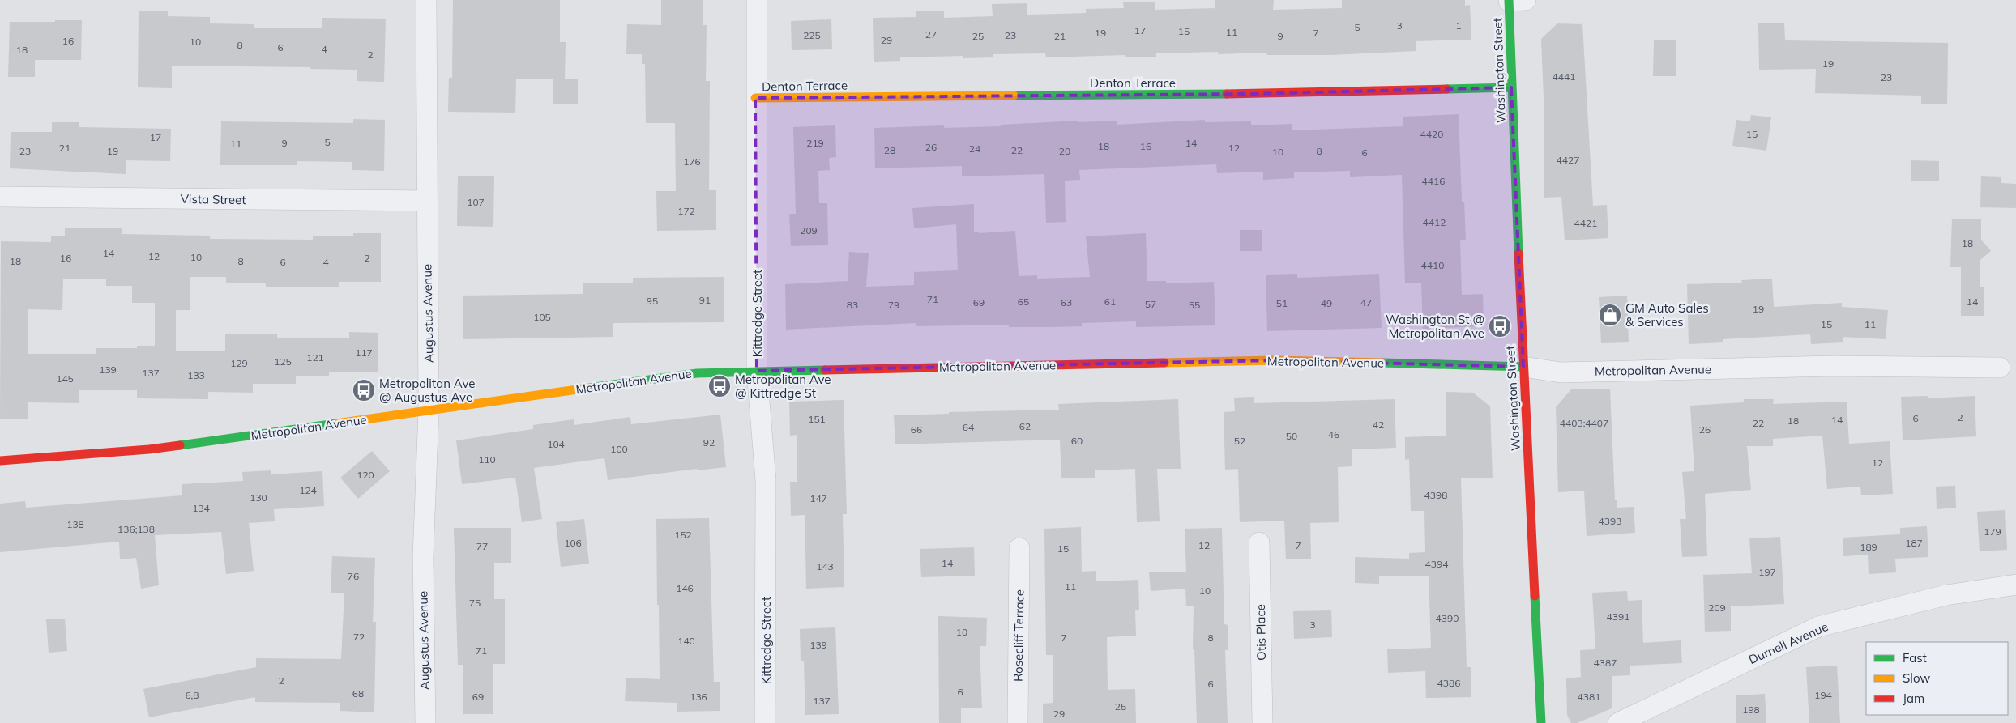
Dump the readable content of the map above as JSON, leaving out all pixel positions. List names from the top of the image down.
{
  "streets": {
    "street": [
      "Washington Street",
      "Denton Terrace",
      "Vista Street",
      "Augustus Avenue",
      "Kittredge Street",
      "Metropolitan Avenue",
      "Otis Place",
      "Rosecliff Terrace",
      "Durnell Avenue"
    ]
  },
  "crossings": [
    ["Washington Street", "Denton Terrace"],
    ["Washington Street", "Metropolitan Avenue"],
    ["Denton Terrace", "Kittredge Street"],
    ["Vista Street", "Augustus Avenue"],
    ["Augustus Avenue", "Metropolitan Avenue"],
    ["Kittredge Street", "Metropolitan Avenue"]
  ],
  "places": {
    "shop": ["GM Auto Sales & Services"],
    "bus stop": ["Washington St @ Metropolitan Ave", "Metropolitan Ave @ Kittredge St", "Metropolitan Ave @ Augustus Ave"]
  },
  "house_numbers": [
    "3",
    "1",
    "5",
    "17",
    "15",
    "11",
    "19",
    "7",
    "27",
    "225",
    "23",
    "25",
    "21",
    "9",
    "29",
    "16",
    "10",
    "8",
    "6",
    "4",
    "18",
    "2",
    "19",
    "4441",
    "23",
    "4420",
    "15",
    "17",
    "5",
    "9",
    "219",
    "14",
    "11",
    "18",
    "16",
    "26",
    "21",
    "12",
    "24",
    "28",
    "22",
    "23",
    "19",
    "20",
    "8",
    "10",
    "6",
    "4427",
    "176",
    "4416",
    "107",
    "172",
    "4412",
    "4421",
    "209",
    "18",
    "14",
    "12",
    "10",
    "16",
    "2",
    "18",
    "8",
    "6",
    "4",
    "4410",
    "71",
    "91",
    "95",
    "65",
    "61",
    "14",
    "69",
    "63",
    "47",
    "51",
    "49",
    "57",
    "83",
    "79",
    "55",
    "19",
    "105",
    "15",
    "11",
    "117",
    "121",
    "125",
    "129",
    "139",
    "137",
    "133",
    "145",
    "2",
    "6",
    "151",
    "14",
    "18",
    "4403;4407",
    "22",
    "42",
    "62",
    "64",
    "66",
    "26",
    "46",
    "50",
    "60",
    "52",
    "92",
    "104",
    "100",
    "110",
    "12",
    "120",
    "124",
    "4398",
    "130",
    "147",
    "134",
    "4393",
    "138",
    "136;138",
    "179",
    "152",
    "106",
    "187",
    "12",
    "7",
    "77",
    "189",
    "15",
    "14",
    "4394",
    "143",
    "197",
    "76",
    "11",
    "146",
    "10",
    "75",
    "209",
    "4391",
    "4390",
    "3",
    "10",
    "72",
    "7",
    "8",
    "140",
    "139",
    "71",
    "4387",
    "2",
    "4386",
    "6",
    "6",
    "68",
    "6,8",
    "194",
    "69",
    "136",
    "4381",
    "137",
    "25",
    "198",
    "29"
  ],
  "legend": ["Fast", "Slow", "Jam"]
}
